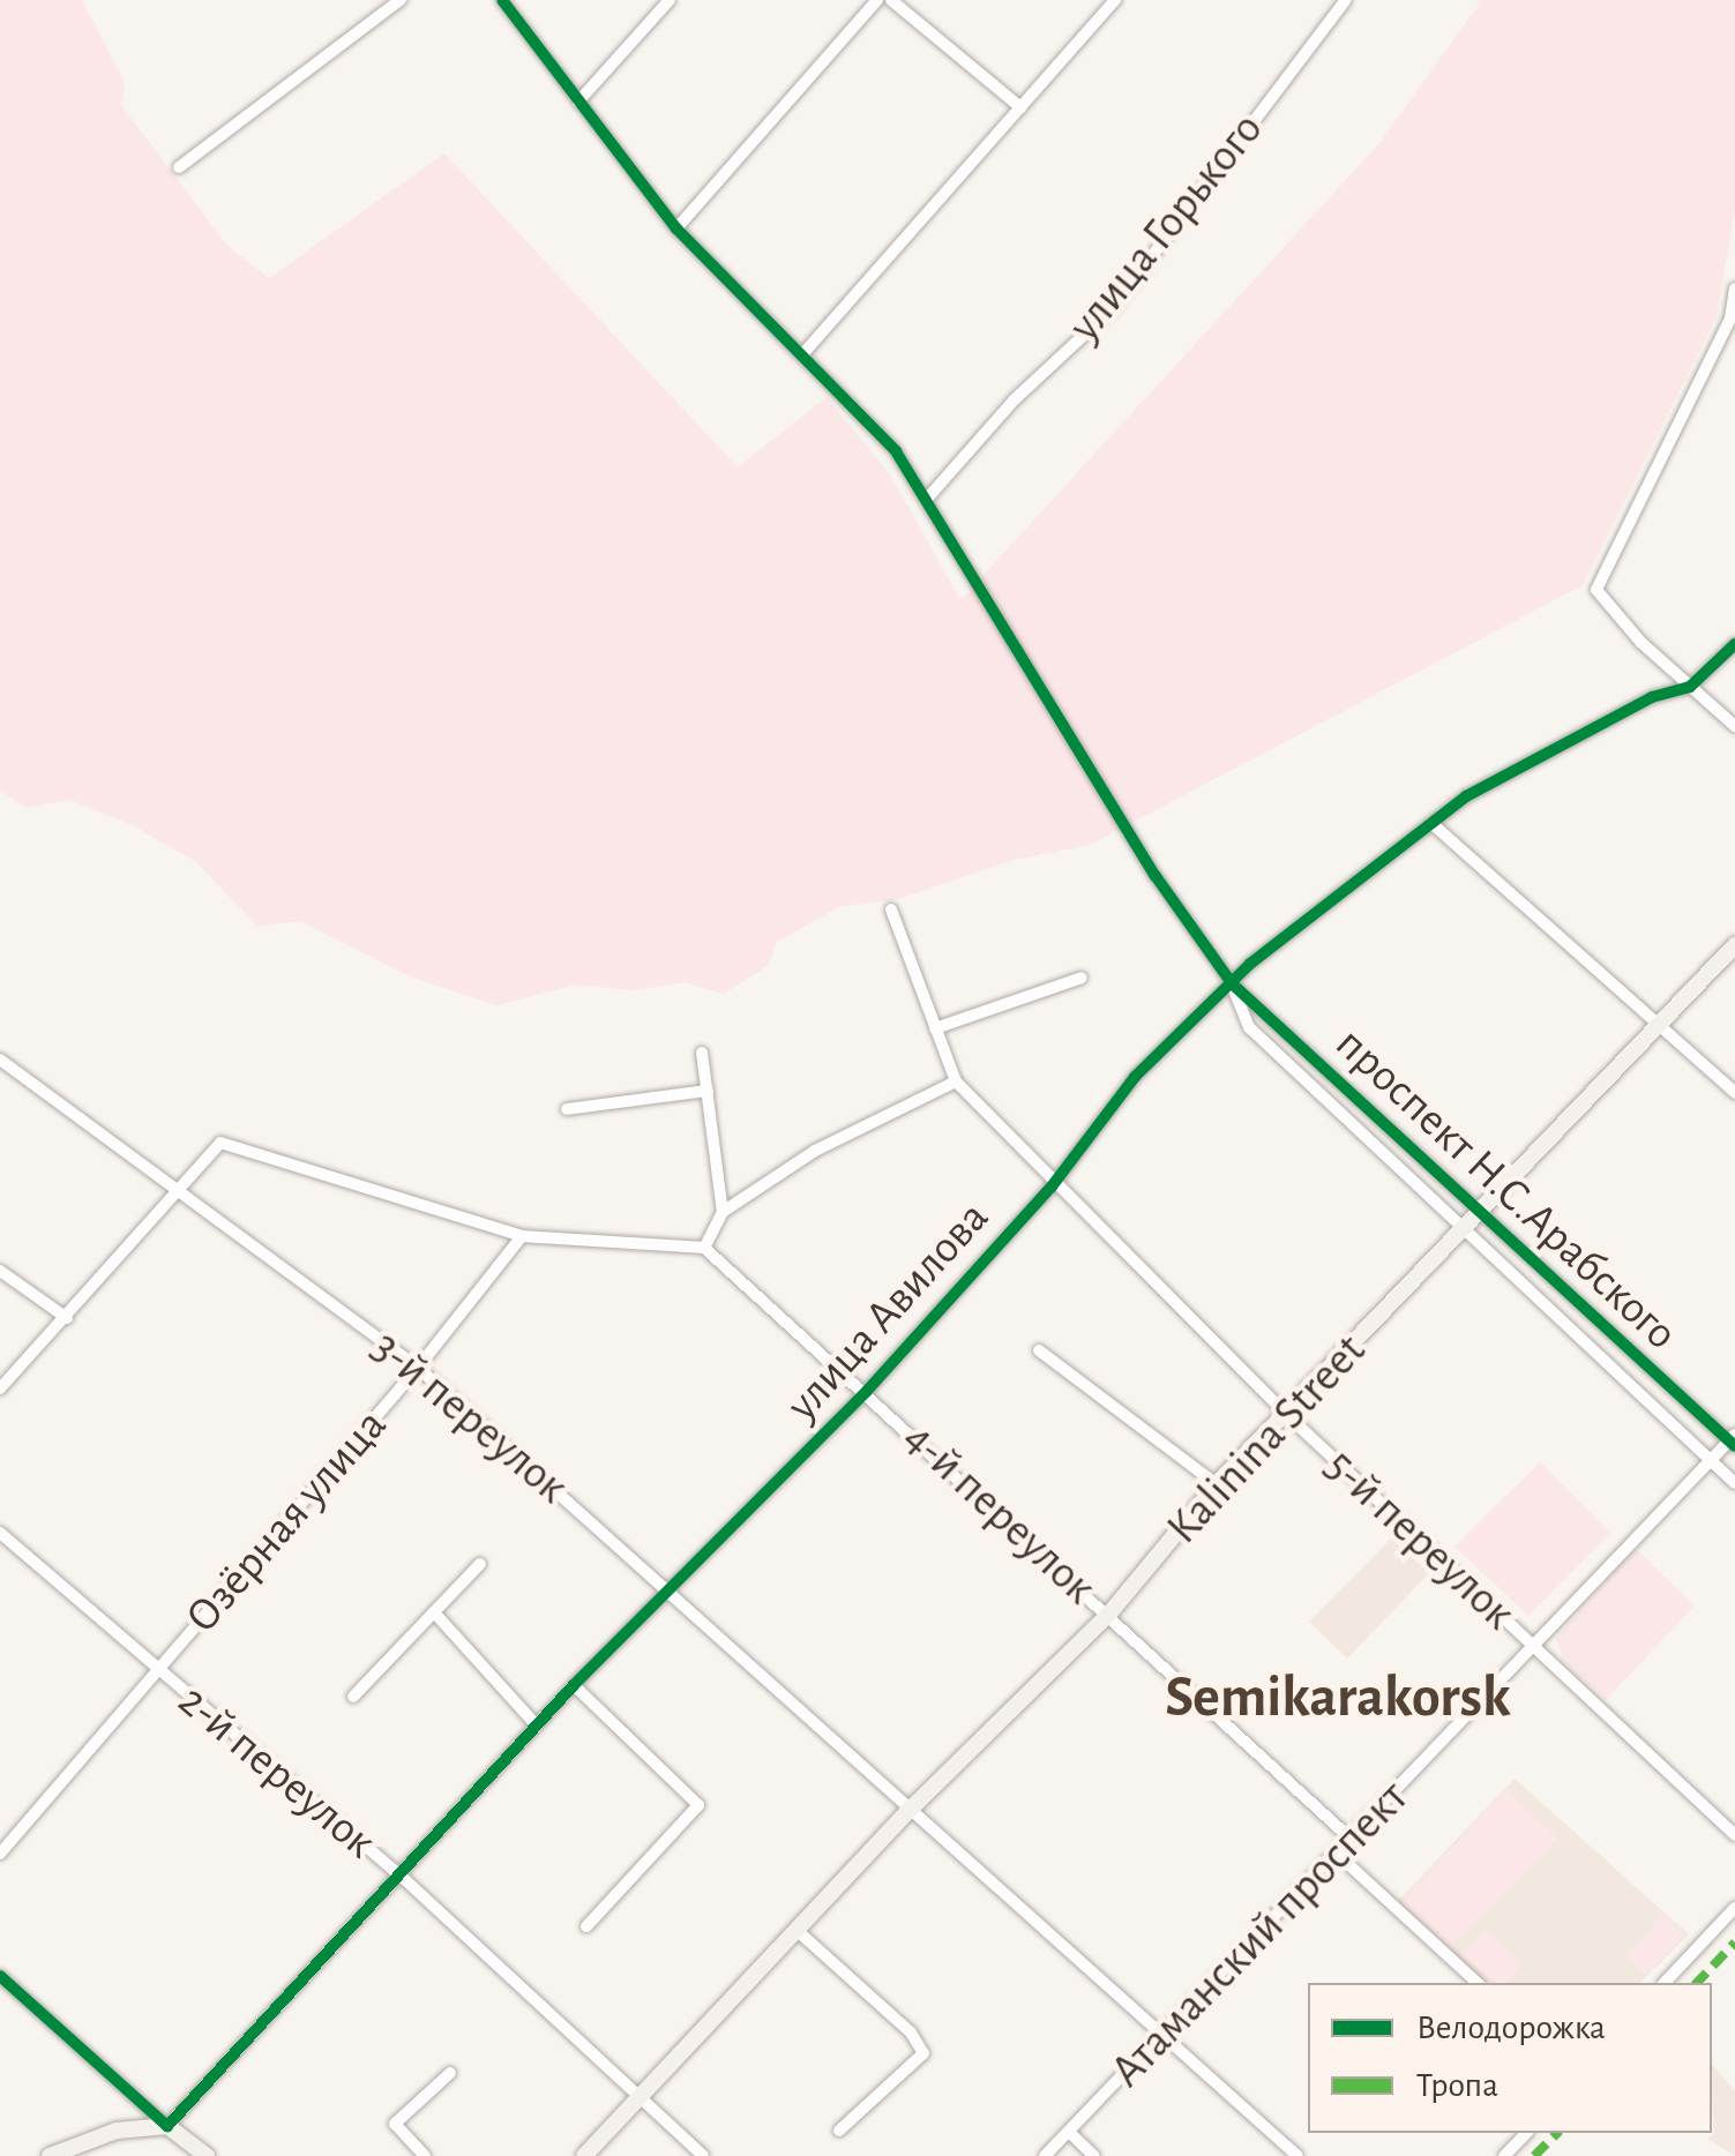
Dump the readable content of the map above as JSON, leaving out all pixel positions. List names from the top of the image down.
{
  "streets": {
    "main road": ["Kalinina Street"],
    "street": [
      "улица Горького",
      "проспект Н.С.Арабского",
      "улица Авилова",
      "3-й переулок",
      "4-й переулок",
      "Озёрная улица",
      "5-й переулок",
      "2-й переулок",
      "Атаманский проспект"
    ]
  },
  "crossings": [
    ["проспект Н.С.Арабского", "улица Авилова"],
    ["проспект Н.С.Арабского", "Kalinina Street"],
    ["проспект Н.С.Арабского", "Атаманский проспект"],
    ["улица Авилова", "3-й переулок"],
    ["улица Авилова", "4-й переулок"],
    ["улица Авилова", "5-й переулок"],
    ["улица Авилова", "2-й переулок"],
    ["3-й переулок", "Kalinina Street"],
    ["3-й переулок", "Озёрная улица"],
    ["3-й переулок", "Атаманский проспект"],
    ["Kalinina Street", "4-й переулок"],
    ["Kalinina Street", "5-й переулок"],
    ["Kalinina Street", "2-й переулок"],
    ["4-й переулок", "Атаманский проспект"],
    ["Озёрная улица", "2-й переулок"],
    ["5-й переулок", "Атаманский проспект"]
  ],
  "districts": ["Semikarakorsk"],
  "legend": ["Велодорожка", "Тропа"]
}
